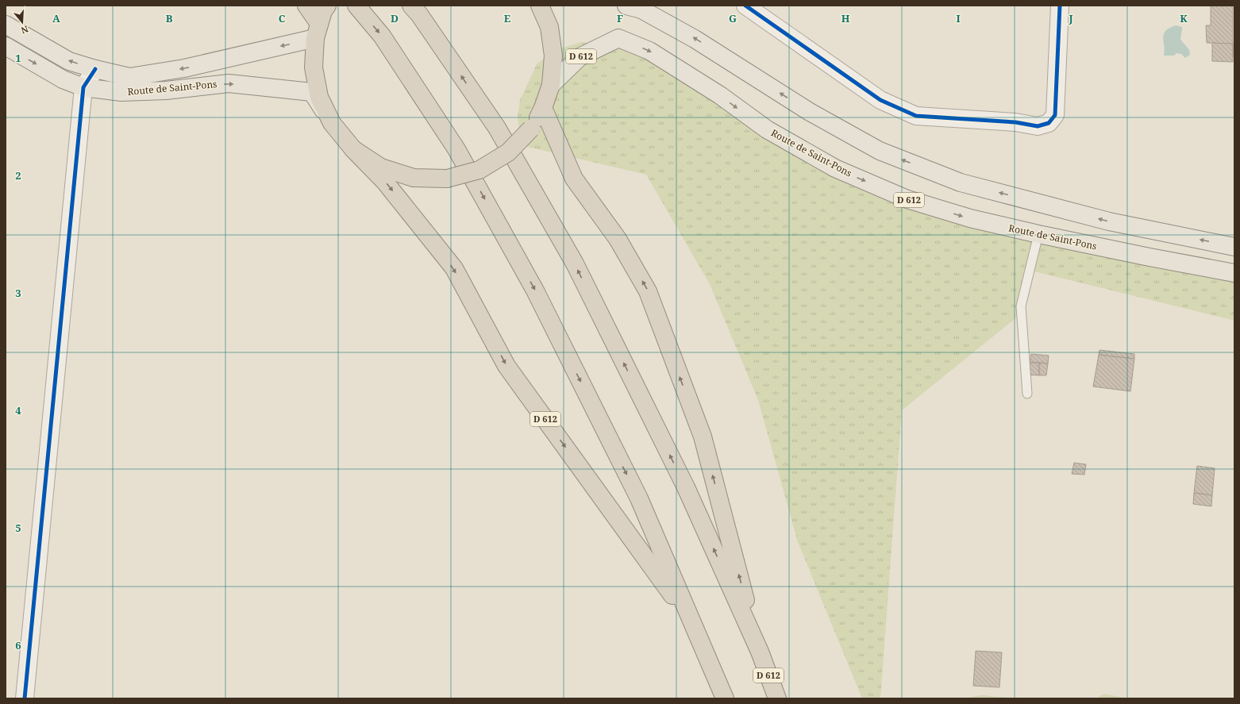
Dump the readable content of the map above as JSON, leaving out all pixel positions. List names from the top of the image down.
{
  "streets": {
    "highway": ["D 612"],
    "main road": ["Route de Saint-Pons"]
  },
  "north": "bottom",
  "grid": {
    "columns": [
      "A",
      "B",
      "C",
      "D",
      "E",
      "F",
      "G",
      "H",
      "I",
      "J",
      "K"
    ],
    "rows": [
      "1",
      "2",
      "3",
      "4",
      "5",
      "6"
    ]
  }
}
